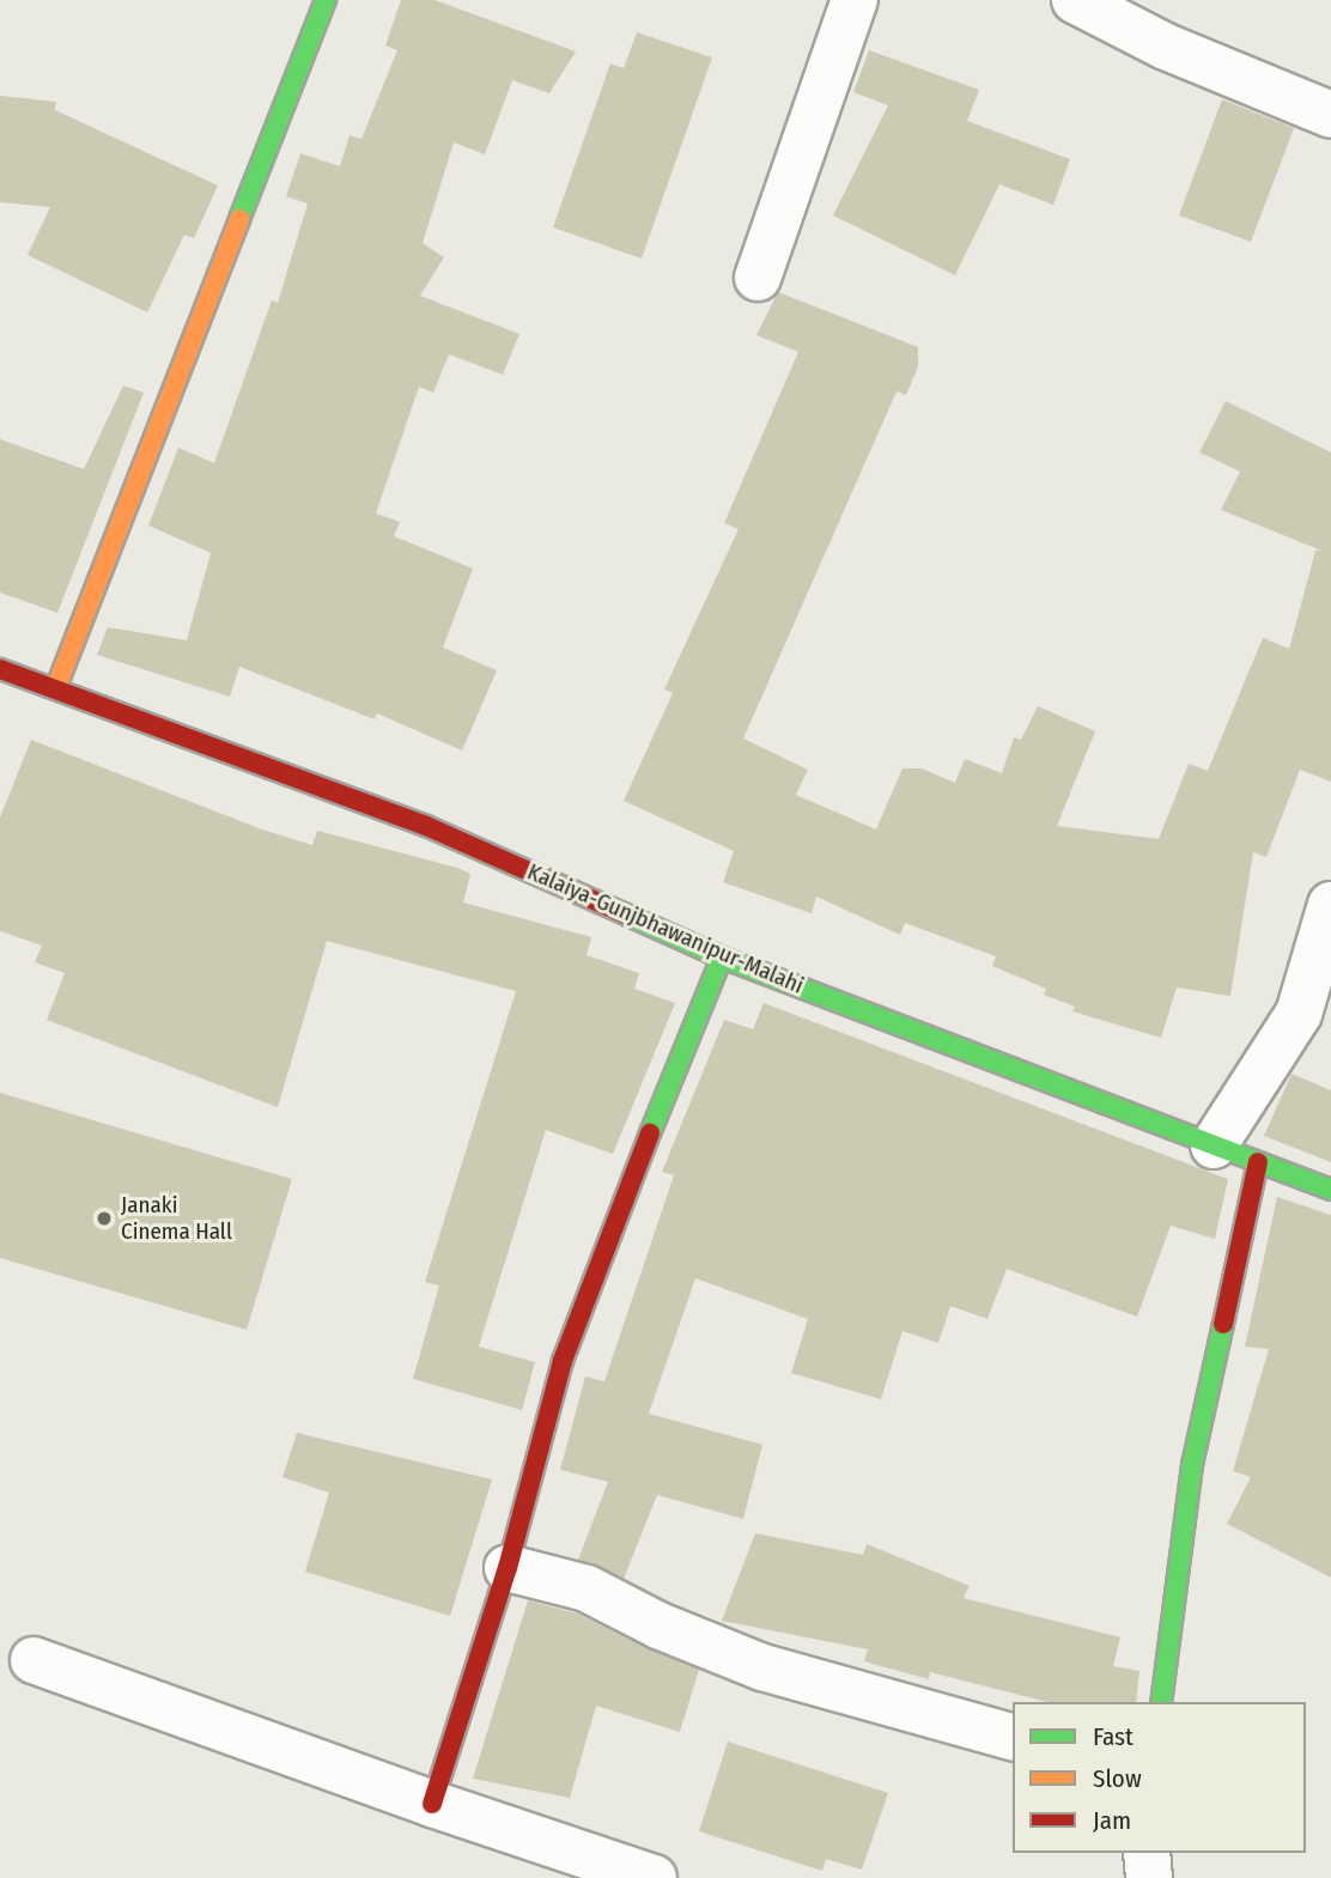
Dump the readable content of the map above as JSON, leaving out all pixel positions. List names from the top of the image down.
{
  "streets": {
    "street": ["Kalaiya-Gunjbhawanipur-Malahi"]
  },
  "places": ["Janaki Cinema Hall"],
  "legend": ["Fast", "Slow", "Jam"]
}
